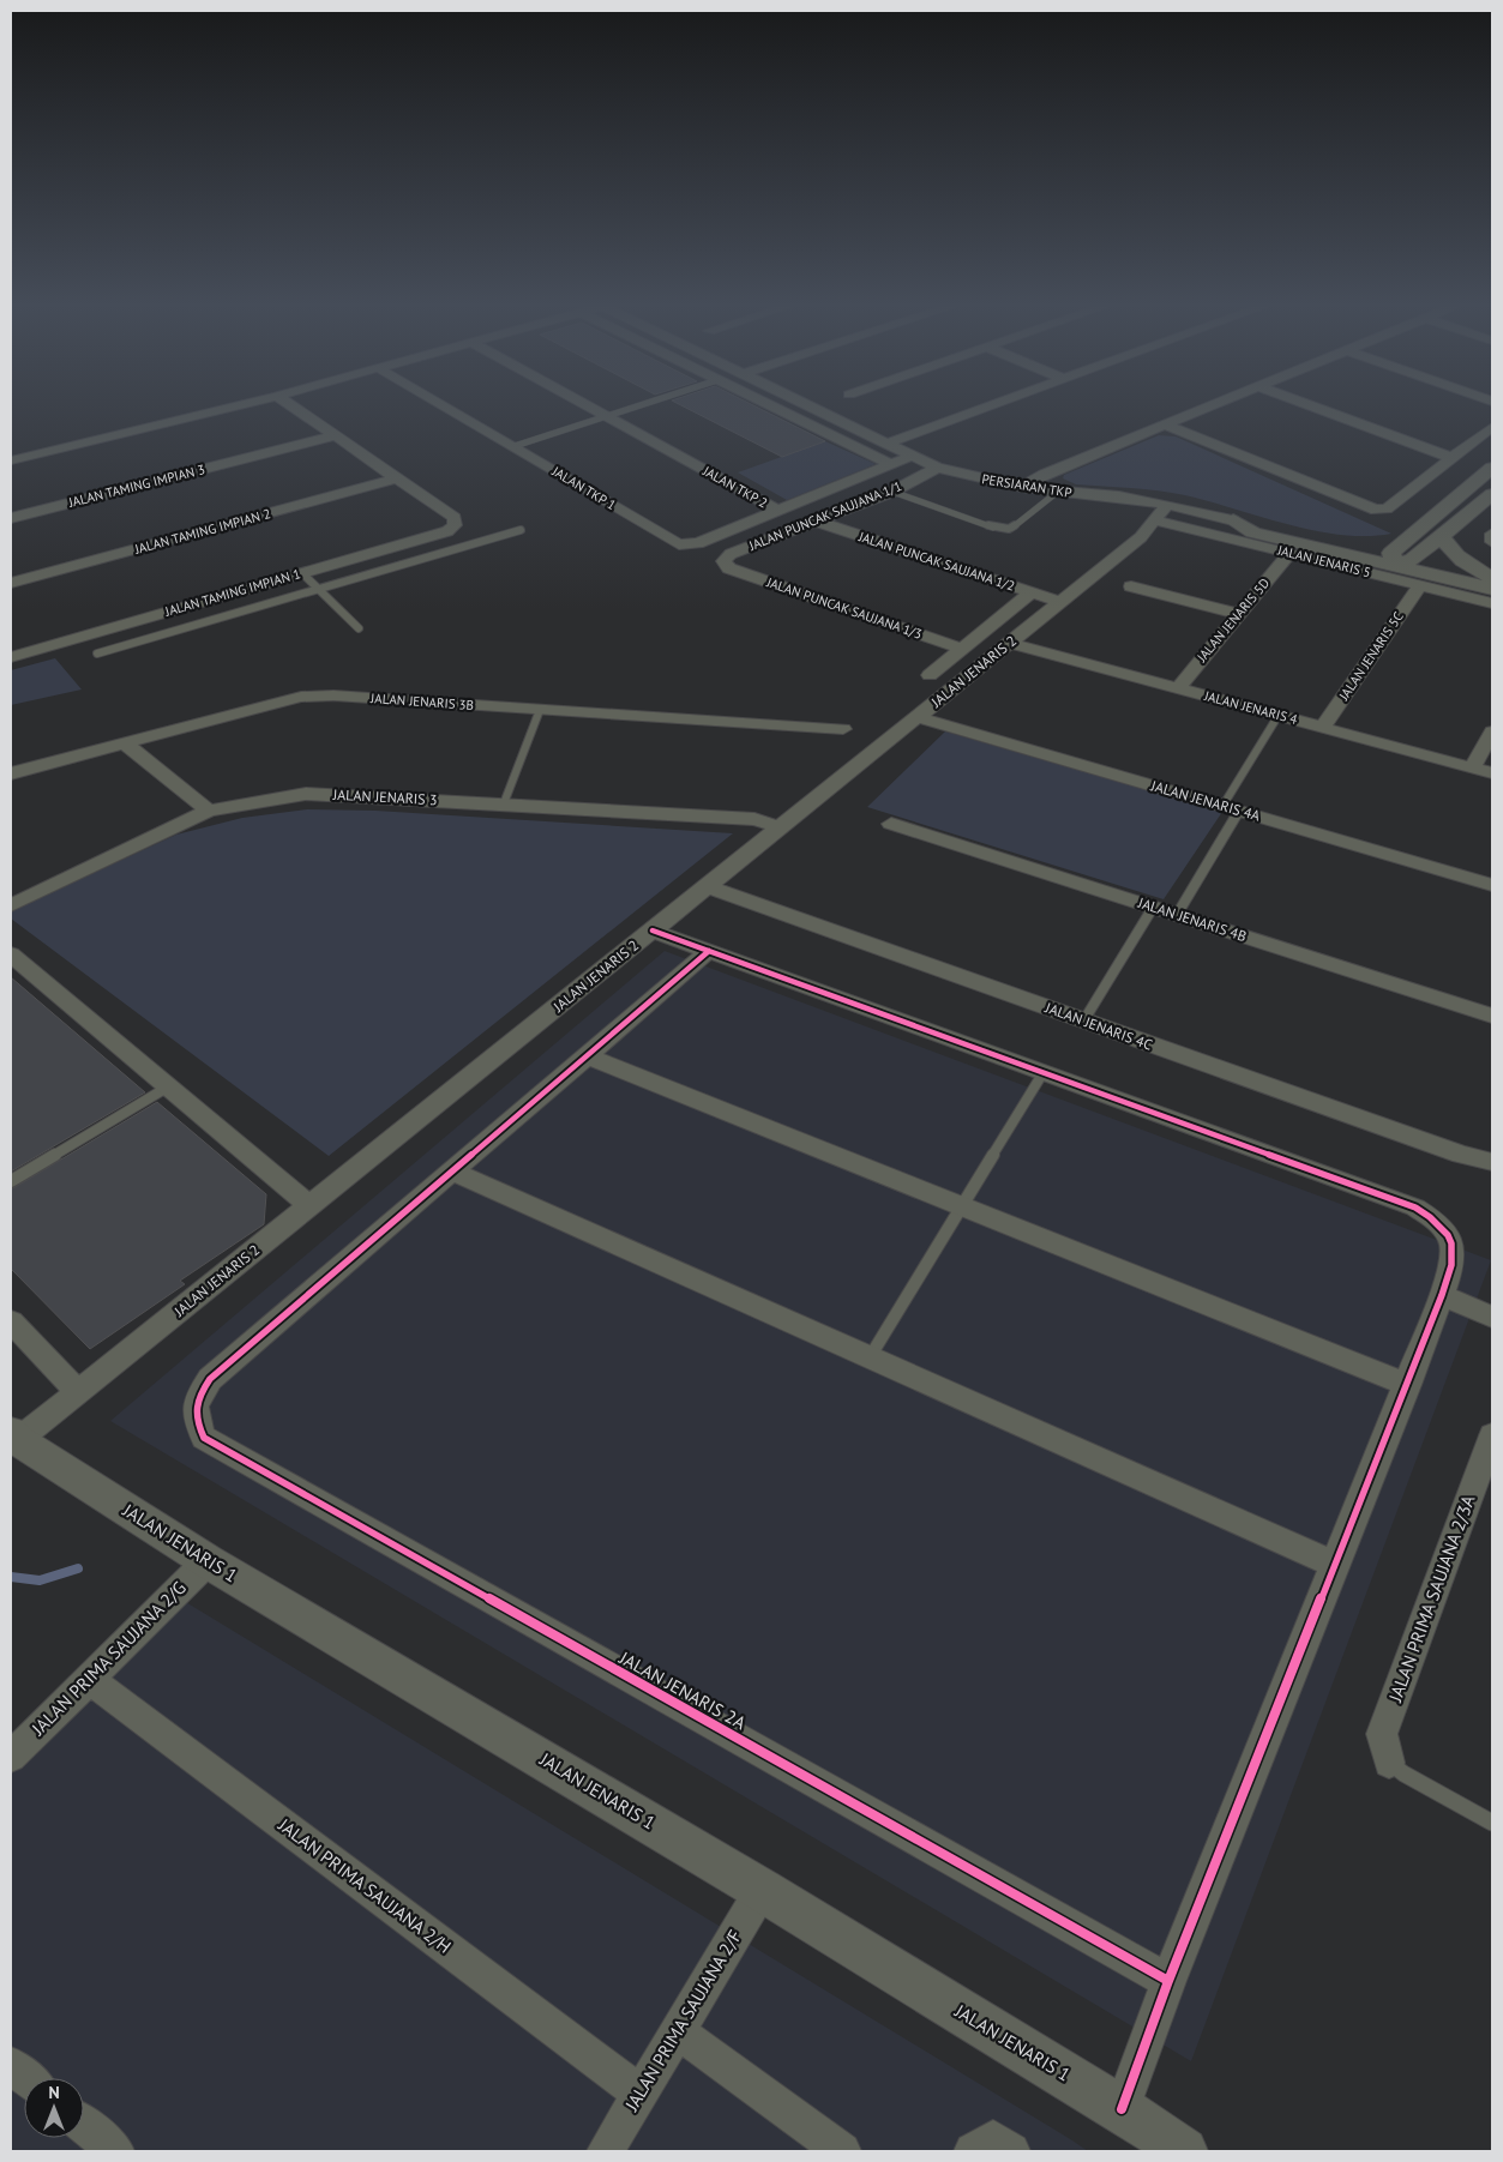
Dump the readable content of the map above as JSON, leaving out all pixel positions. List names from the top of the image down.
{
  "streets": {
    "street": [
      "JALAN TAMING IMPIAN 3",
      "PERSIARAN TKP",
      "JALAN TKP 2",
      "JALAN TKP 1",
      "JALAN PUNCAK SAUJANA 1/1",
      "JALAN TAMING IMPIAN 2",
      "JALAN PUNCAK SAUJANA 1/2",
      "JALAN JENARIS 5",
      "JALAN TAMING IMPIAN 1",
      "JALAN PUNCAK SAUJANA 1/3",
      "JALAN JENARIS 5D",
      "JALAN JENARIS 5C",
      "JALAN JENARIS 2",
      "JALAN JENARIS 3B",
      "JALAN JENARIS 4",
      "JALAN JENARIS 3",
      "JALAN JENARIS 4A",
      "JALAN JENARIS 4B",
      "JALAN JENARIS 4C",
      "JALAN JENARIS 1",
      "JALAN PRIMA SAUJANA 2/3A",
      "JALAN PRIMA SAUJANA 2/G",
      "JALAN JENARIS 2A",
      "JALAN PRIMA SAUJANA 2/H",
      "JALAN PRIMA SAUJANA 2/F"
    ]
  },
  "crossings": [
    ["PERSIARAN TKP", "JALAN PUNCAK SAUJANA 1/1"],
    ["PERSIARAN TKP", "JALAN JENARIS 5"],
    ["PERSIARAN TKP", "JALAN JENARIS 2"],
    ["JALAN TKP 2", "JALAN TKP 1"],
    ["JALAN PUNCAK SAUJANA 1/1", "JALAN PUNCAK SAUJANA 1/2"],
    ["JALAN PUNCAK SAUJANA 1/1", "JALAN PUNCAK SAUJANA 1/3"],
    ["JALAN TAMING IMPIAN 2", "JALAN TAMING IMPIAN 1"],
    ["JALAN PUNCAK SAUJANA 1/2", "JALAN JENARIS 2"],
    ["JALAN JENARIS 5", "JALAN JENARIS 5D"],
    ["JALAN JENARIS 5", "JALAN JENARIS 5C"],
    ["JALAN JENARIS 5", "JALAN JENARIS 2"],
    ["JALAN JENARIS 5D", "JALAN JENARIS 4"],
    ["JALAN JENARIS 5C", "JALAN JENARIS 4"],
    ["JALAN JENARIS 2", "JALAN JENARIS 4"],
    ["JALAN JENARIS 2", "JALAN JENARIS 3"],
    ["JALAN JENARIS 2", "JALAN JENARIS 4A"],
    ["JALAN JENARIS 2", "JALAN JENARIS 4C"],
    ["JALAN JENARIS 2", "JALAN JENARIS 1"],
    ["JALAN JENARIS 1", "JALAN PRIMA SAUJANA 2/G"],
    ["JALAN JENARIS 1", "JALAN PRIMA SAUJANA 2/F"],
    ["JALAN PRIMA SAUJANA 2/G", "JALAN PRIMA SAUJANA 2/H"],
    ["JALAN PRIMA SAUJANA 2/H", "JALAN PRIMA SAUJANA 2/F"]
  ],
  "north": "top"
}
